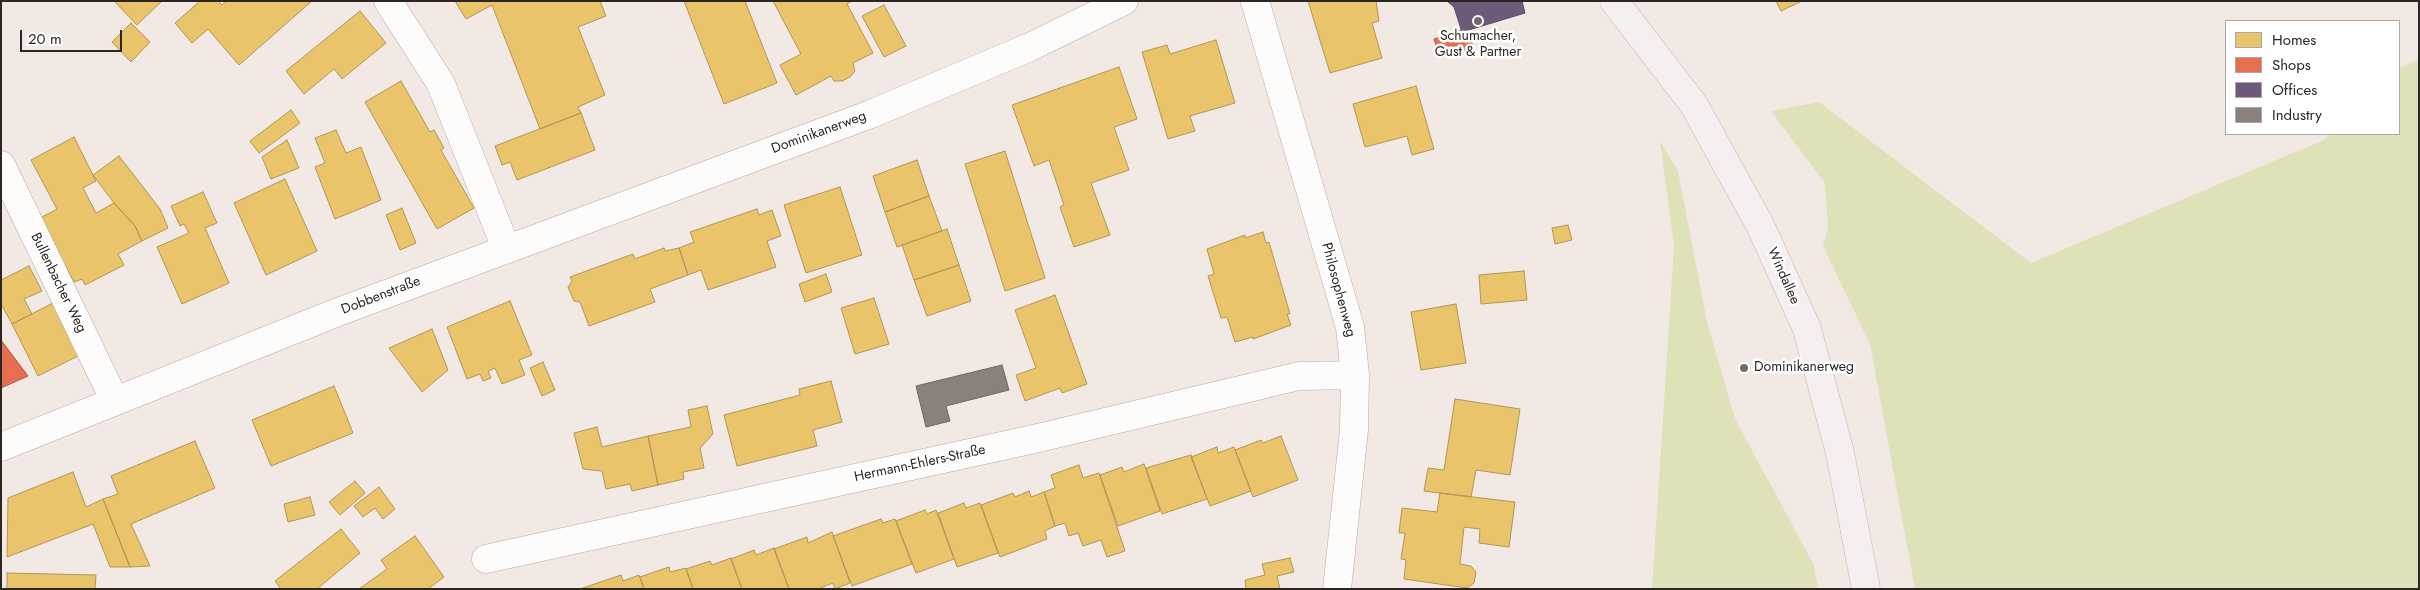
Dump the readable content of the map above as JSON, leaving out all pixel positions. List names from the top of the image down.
{
  "streets": {
    "main road": ["Windallee"],
    "street": [
      "Dominikanerweg",
      "Bullenbacher Weg",
      "Philosophenweg",
      "Dobbenstraße",
      "Hermann-Ehlers-Straße"
    ]
  },
  "crossings": [
    ["Dominikanerweg", "Dobbenstraße"],
    ["Bullenbacher Weg", "Dobbenstraße"],
    ["Philosophenweg", "Hermann-Ehlers-Straße"]
  ],
  "places": ["Schumacher, Gust & Partner", "Dominikanerweg"],
  "legend": [
    "Homes",
    "Shops",
    "Offices",
    "Industry"
  ],
  "scale_bar": "20 m"
}
